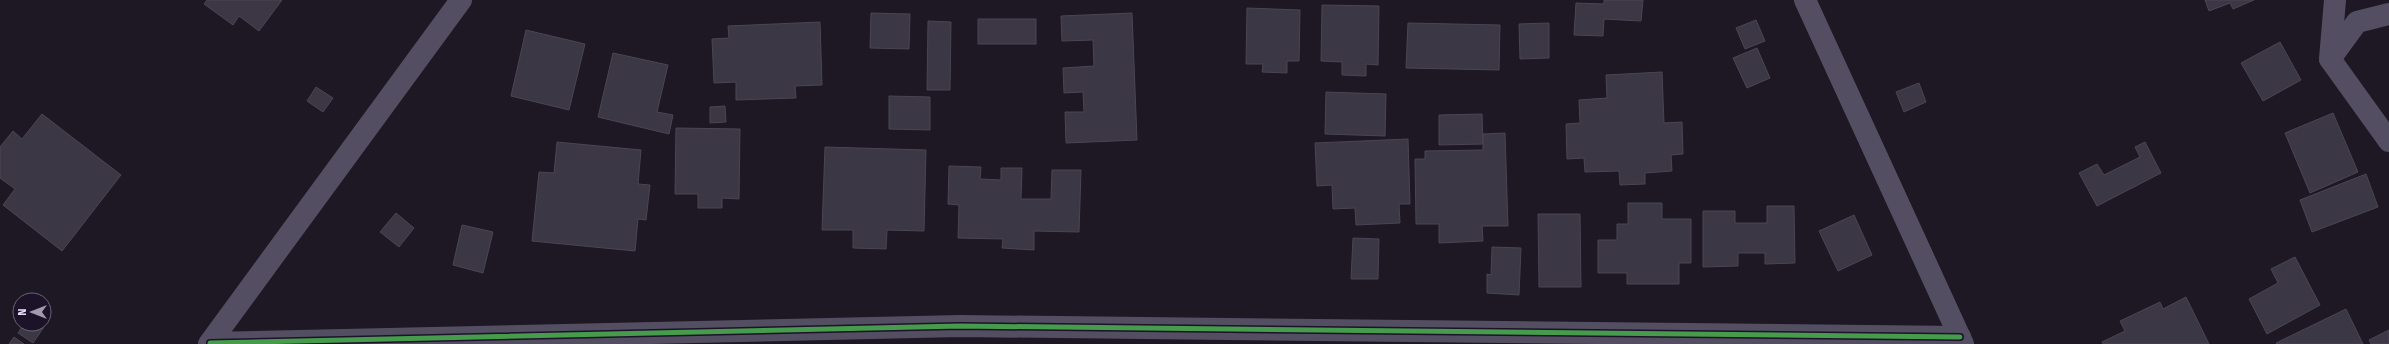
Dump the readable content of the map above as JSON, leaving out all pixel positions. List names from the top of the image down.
{
  "north": "left"
}
